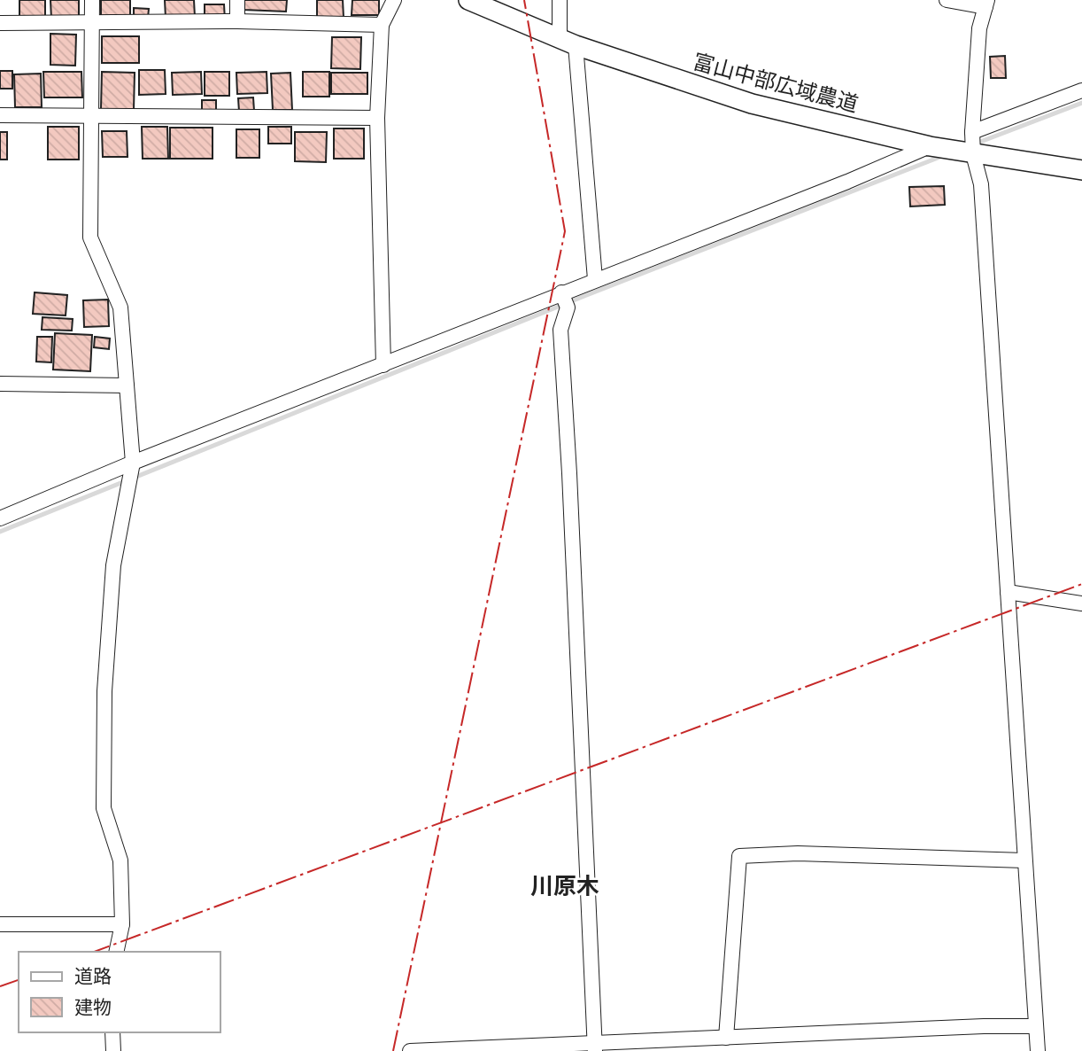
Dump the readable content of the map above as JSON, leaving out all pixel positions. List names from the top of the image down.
{
  "streets": {
    "street": ["富山中部広域農道"]
  },
  "districts": ["川原木"],
  "legend": ["道路", "建物"]
}
